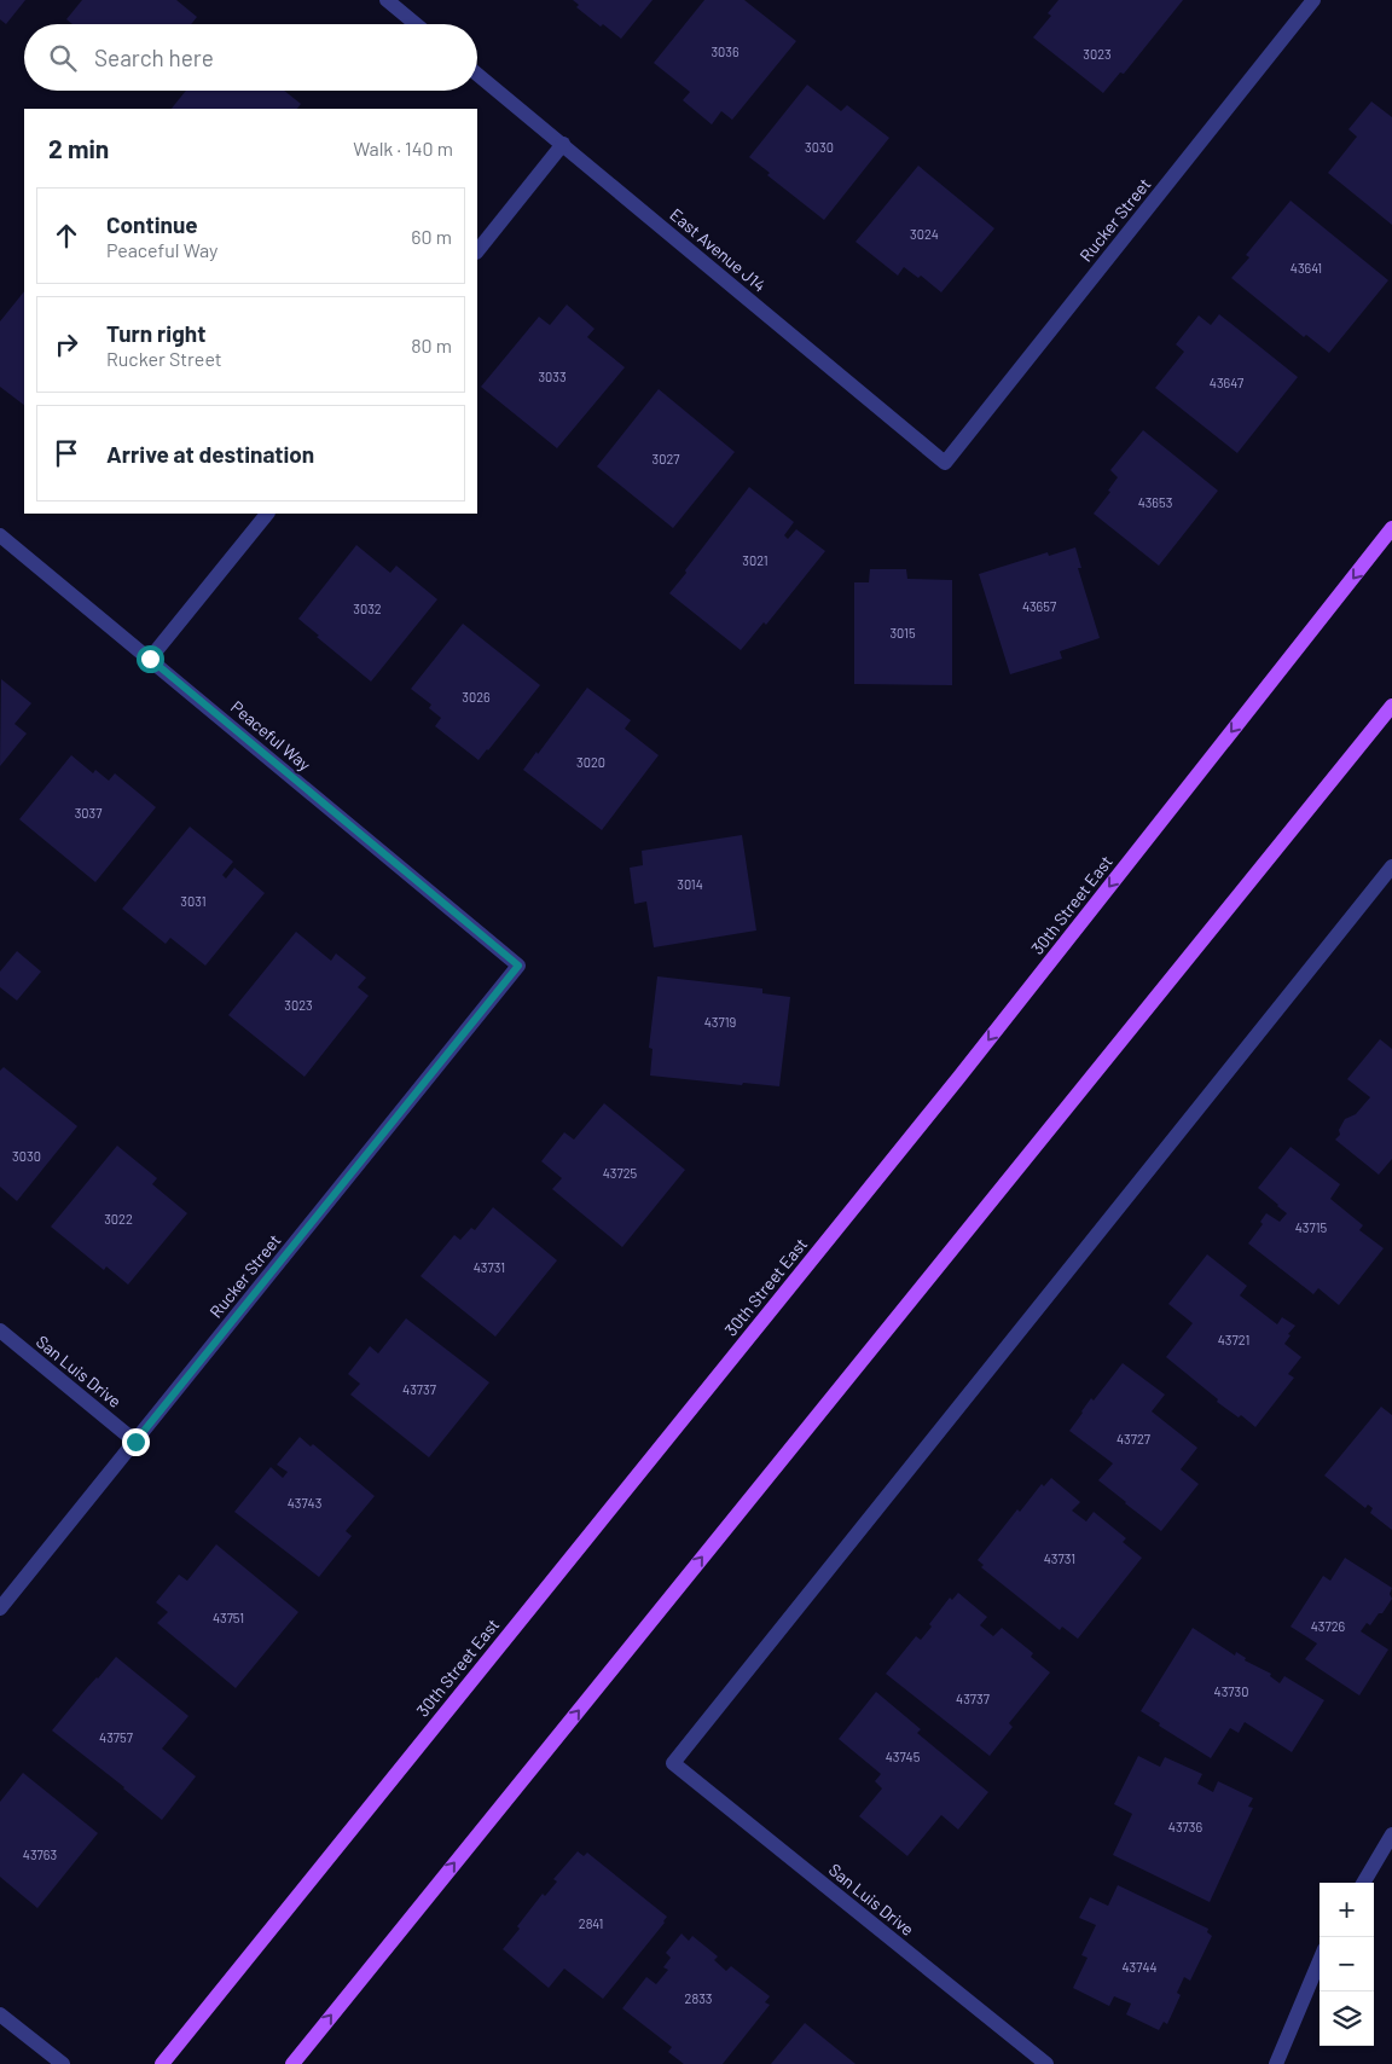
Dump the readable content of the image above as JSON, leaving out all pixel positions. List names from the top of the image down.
{
  "streets": {
    "main road": ["30th Street East"],
    "street": [
      "Rucker Street",
      "East Avenue J14",
      "Peaceful Way",
      "San Luis Drive"
    ]
  },
  "crossings": [
    ["Rucker Street", "East Avenue J14"],
    ["Rucker Street", "Peaceful Way"],
    ["Rucker Street", "San Luis Drive"]
  ],
  "house_numbers": [
    "3036",
    "3023",
    "3030",
    "3024",
    "43641",
    "3033",
    "43647",
    "3027",
    "43653",
    "3021",
    "43657",
    "3032",
    "3015",
    "3026",
    "3020",
    "3037",
    "3014",
    "3031",
    "3023",
    "43719",
    "3030",
    "43725",
    "3022",
    "43715",
    "43731",
    "43721",
    "43737",
    "43727",
    "43743",
    "43731",
    "43751",
    "43726",
    "43730",
    "43737",
    "43757",
    "43745",
    "43736",
    "43763",
    "2841",
    "43744",
    "2833"
  ],
  "page": {
    "search": "Search here",
    "heading": ["2 min", "Walk · 140 m"],
    "list": [
      ["Continue", "Peaceful Way", "60 m"],
      ["Turn right", "Rucker Street", "80 m"],
      "Arrive at destination"
    ],
    "map_buttons": ["+", "−"]
  }
}
